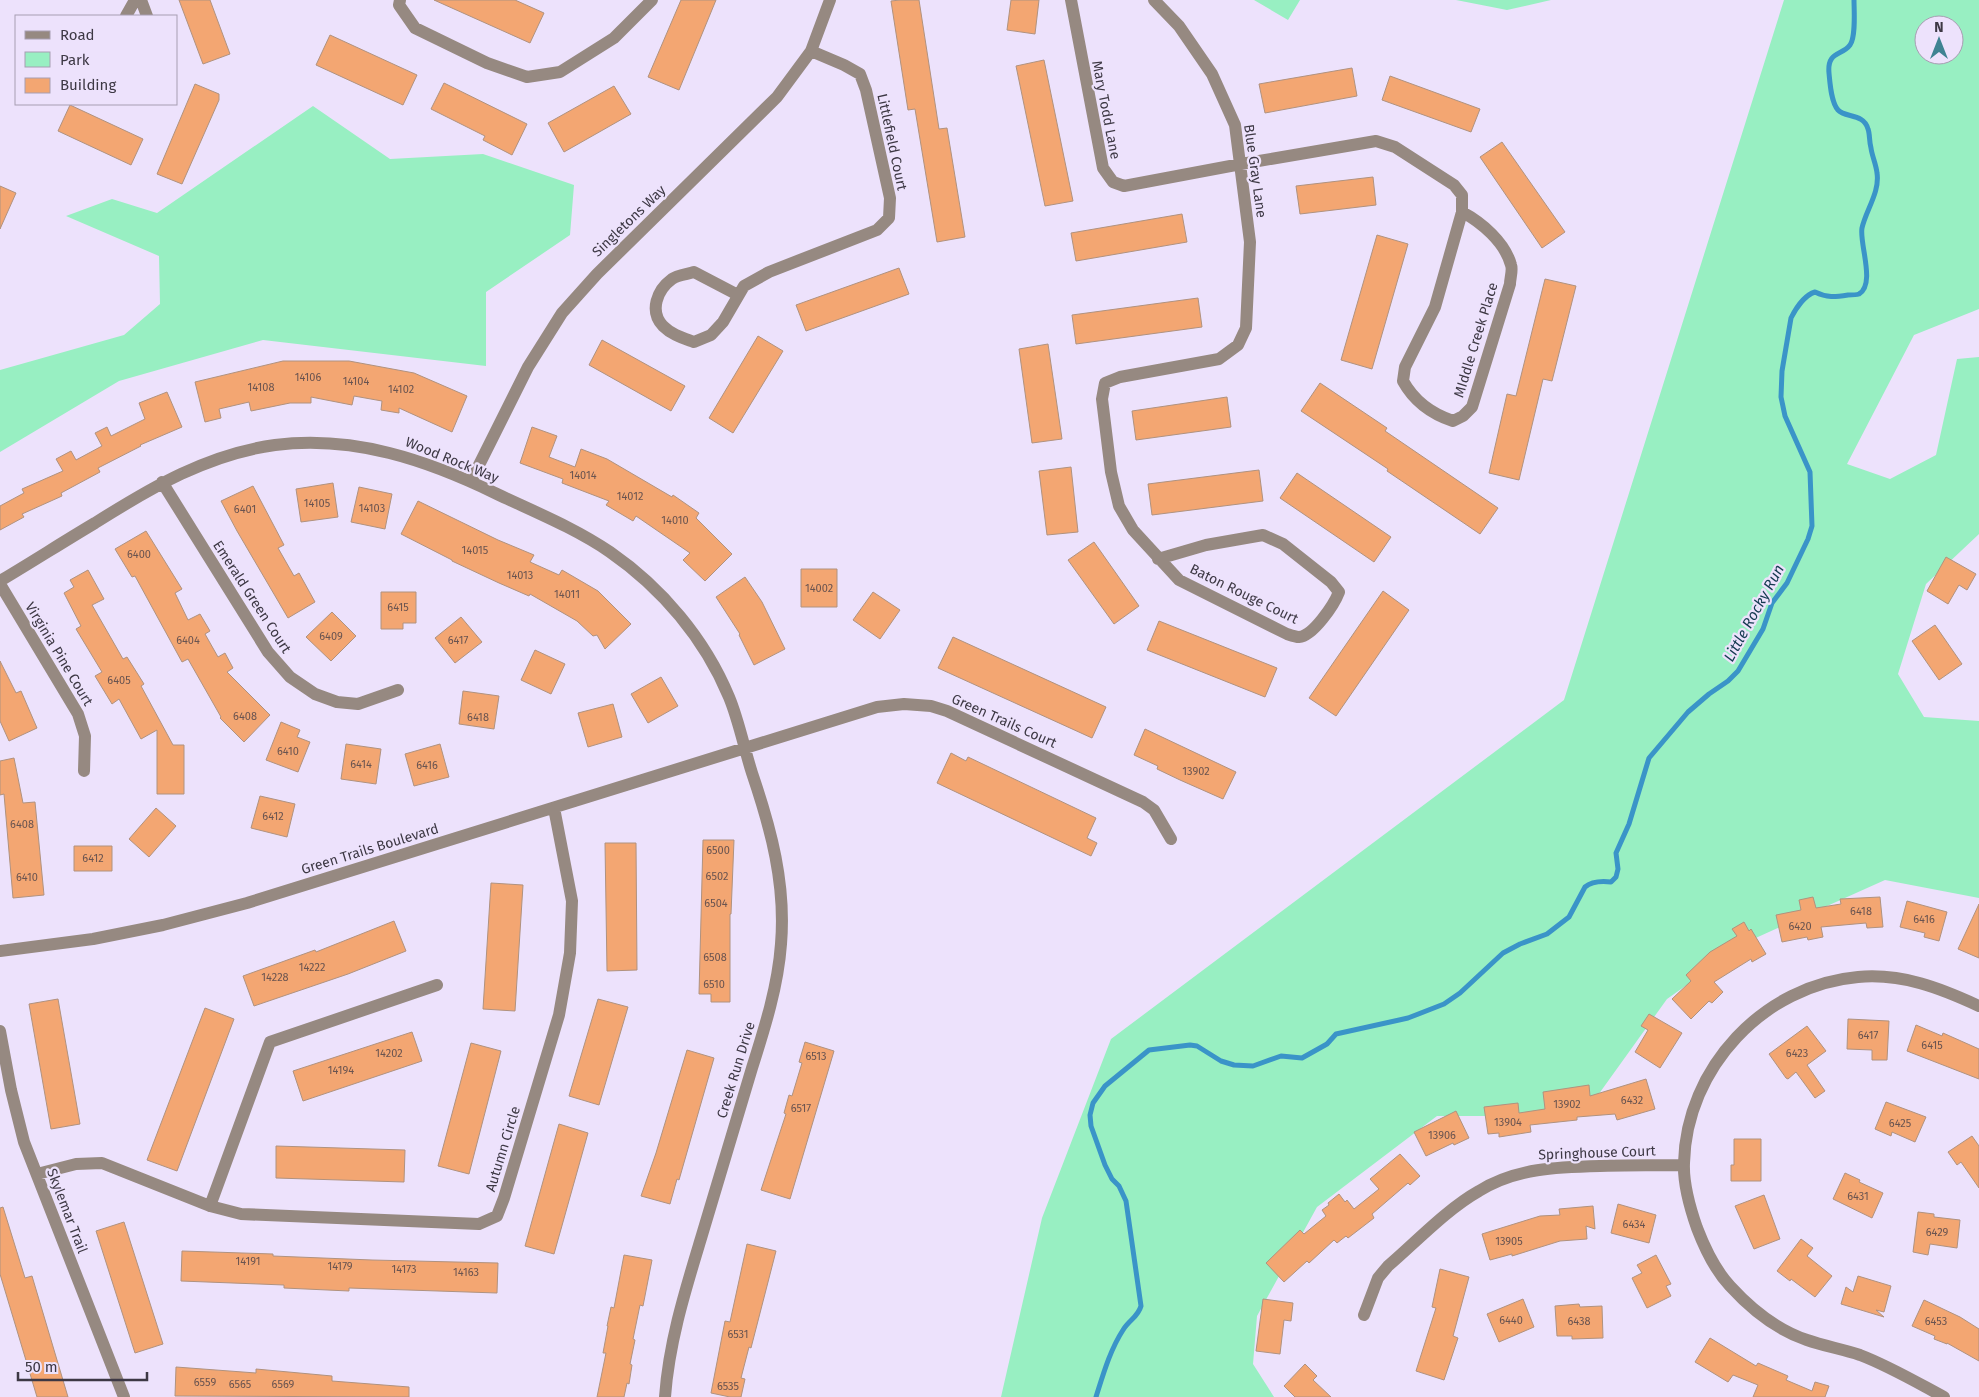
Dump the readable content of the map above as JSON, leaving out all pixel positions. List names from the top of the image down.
{
  "streets": {
    "street": [
      "Mary Todd Lane",
      "Littlefield Court",
      "Blue Gray Lane",
      "Singletons Way",
      "MIddle Creek Place",
      "Wood Rock Way",
      "Baton Rouge Court",
      "Emerald Green Court",
      "Virginia Pine Court",
      "Green Trails Court",
      "Green Trails Boulevard",
      "Creek Run Drive",
      "Autumn Circle",
      "Springhouse Court",
      "Skylemar Trail"
    ]
  },
  "crossings": [
    ["Mary Todd Lane", "Blue Gray Lane"],
    ["Mary Todd Lane", "MIddle Creek Place"],
    ["Littlefield Court", "Singletons Way"],
    ["Blue Gray Lane", "MIddle Creek Place"],
    ["Blue Gray Lane", "Baton Rouge Court"],
    ["Singletons Way", "Wood Rock Way"],
    ["Wood Rock Way", "Emerald Green Court"],
    ["Wood Rock Way", "Virginia Pine Court"],
    ["Wood Rock Way", "Green Trails Court"],
    ["Wood Rock Way", "Green Trails Boulevard"],
    ["Wood Rock Way", "Creek Run Drive"],
    ["Green Trails Court", "Green Trails Boulevard"],
    ["Green Trails Court", "Creek Run Drive"],
    ["Green Trails Boulevard", "Creek Run Drive"],
    ["Green Trails Boulevard", "Autumn Circle"],
    ["Autumn Circle", "Skylemar Trail"]
  ],
  "water": ["Little Rocky Run"],
  "house_numbers": [
    "14106",
    "14104",
    "14108",
    "14102",
    "14014",
    "14012",
    "14105",
    "14103",
    "6401",
    "14010",
    "14015",
    "6400",
    "14013",
    "14002",
    "14011",
    "6415",
    "6409",
    "6404",
    "6417",
    "6405",
    "6408",
    "6418",
    "6410",
    "6414",
    "6416",
    "13902",
    "6412",
    "6408",
    "6500",
    "6412",
    "6502",
    "6410",
    "6504",
    "6418",
    "6416",
    "6420",
    "6508",
    "14222",
    "14228",
    "6510",
    "6417",
    "6415",
    "14202",
    "6423",
    "6513",
    "14194",
    "6432",
    "13902",
    "6517",
    "13904",
    "6425",
    "13906",
    "6431",
    "6434",
    "6429",
    "13905",
    "14191",
    "14179",
    "14173",
    "14163",
    "6440",
    "6438",
    "6453",
    "6531",
    "6559",
    "6565",
    "6569",
    "6535"
  ],
  "legend": ["Road", "Park", "Building"],
  "scale_bar": "50 m",
  "north": "top"
}
